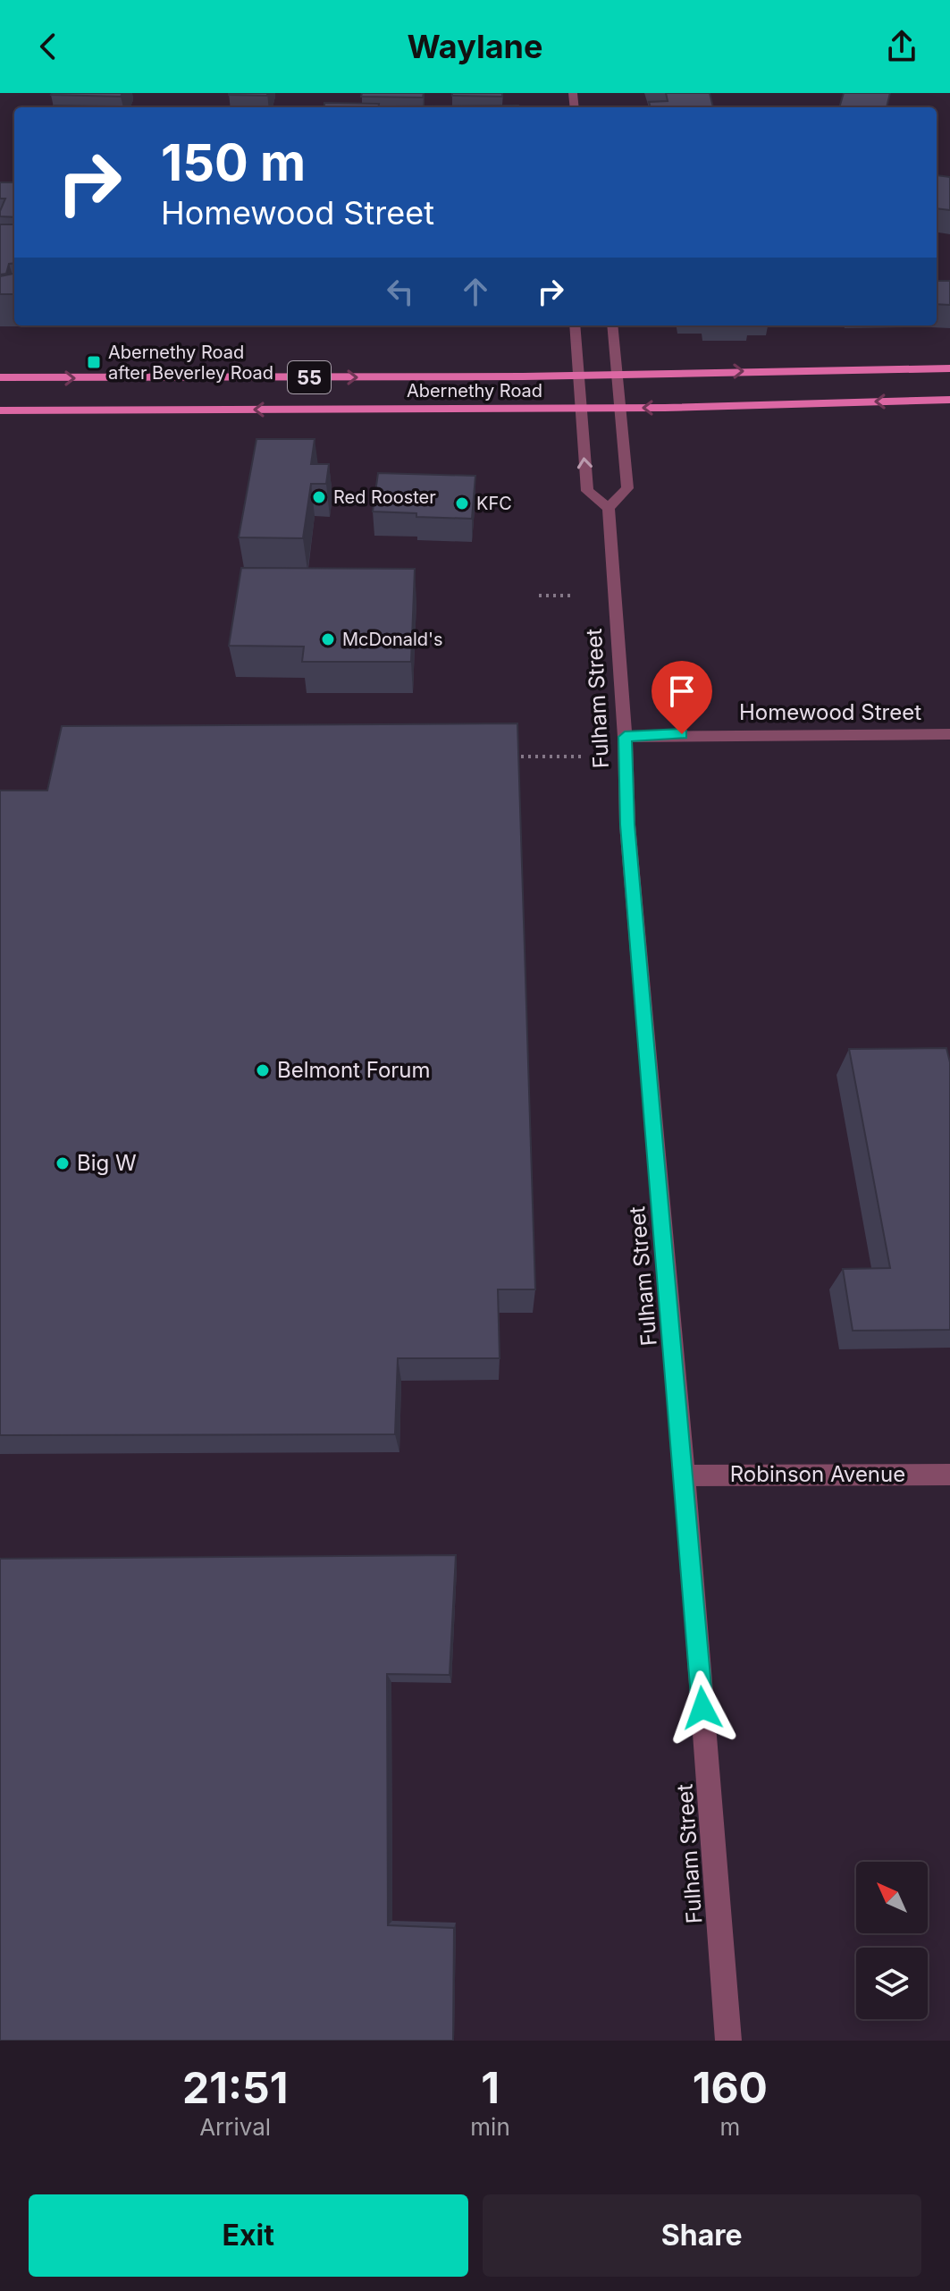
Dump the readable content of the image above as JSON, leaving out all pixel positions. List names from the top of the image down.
{
  "streets": {
    "main road": ["55", "Abernethy Road"],
    "street": ["Fulham Street", "Homewood Street", "Robinson Avenue"]
  },
  "crossings": [
    ["Fulham Street", "Homewood Street"],
    ["Fulham Street", "Robinson Avenue"]
  ],
  "places": {
    "transit": ["Abernethy Road after Beverley Road"],
    "other": [
      "Red Rooster",
      "KFC",
      "McDonald's",
      "Belmont Forum",
      "Big W"
    ]
  },
  "north": "top left",
  "page": {
    "header": "Waylane",
    "turn": ["150 m", "Homewood Street"],
    "eta": [
      "21:51",
      "Arrival",
      "1",
      "min",
      "160",
      "m"
    ],
    "buttons": ["Exit", "Share"]
  }
}
